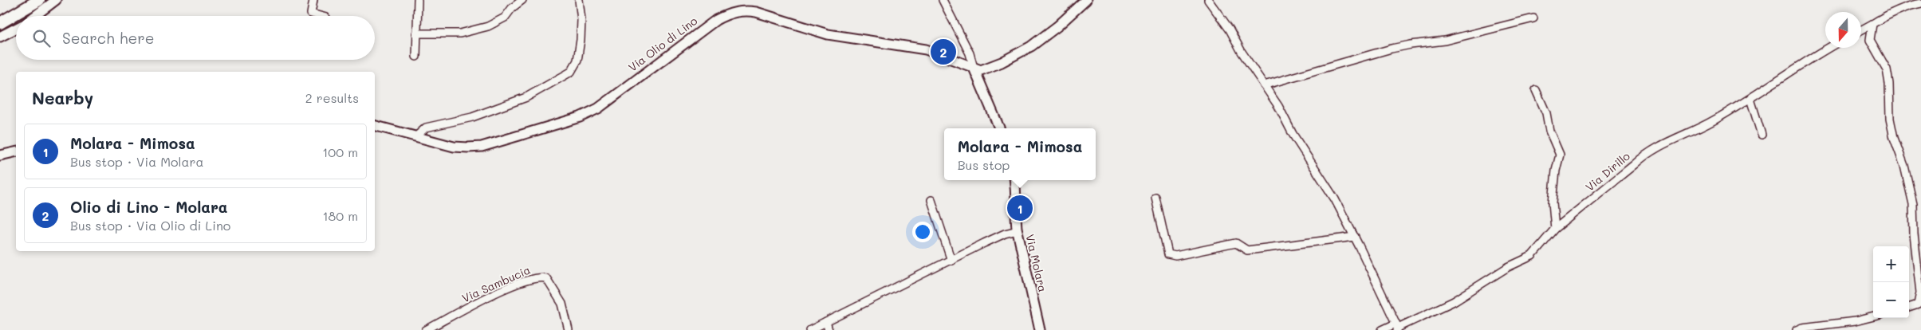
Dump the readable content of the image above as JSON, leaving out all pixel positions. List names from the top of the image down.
{
  "streets": {
    "street": [
      "Via Olio di Lino",
      "Via Dirillo",
      "Via Molara",
      "Via Sambucia"
    ]
  },
  "north": "bottom",
  "page": {
    "search": "Search here",
    "pins": ["2", "1"],
    "heading": ["Nearby", "2 results"],
    "list": [
      {
        "mark": "1",
        "name": "Molara - Mimosa",
        "note": "Bus stop · Via Molara",
        "value": "100 m"
      },
      {
        "mark": "2",
        "name": "Olio di Lino - Molara",
        "note": "Bus stop · Via Olio di Lino",
        "value": "180 m"
      }
    ],
    "popup": ["Molara - Mimosa", "Bus stop"],
    "map_buttons": ["+", "−"]
  }
}
